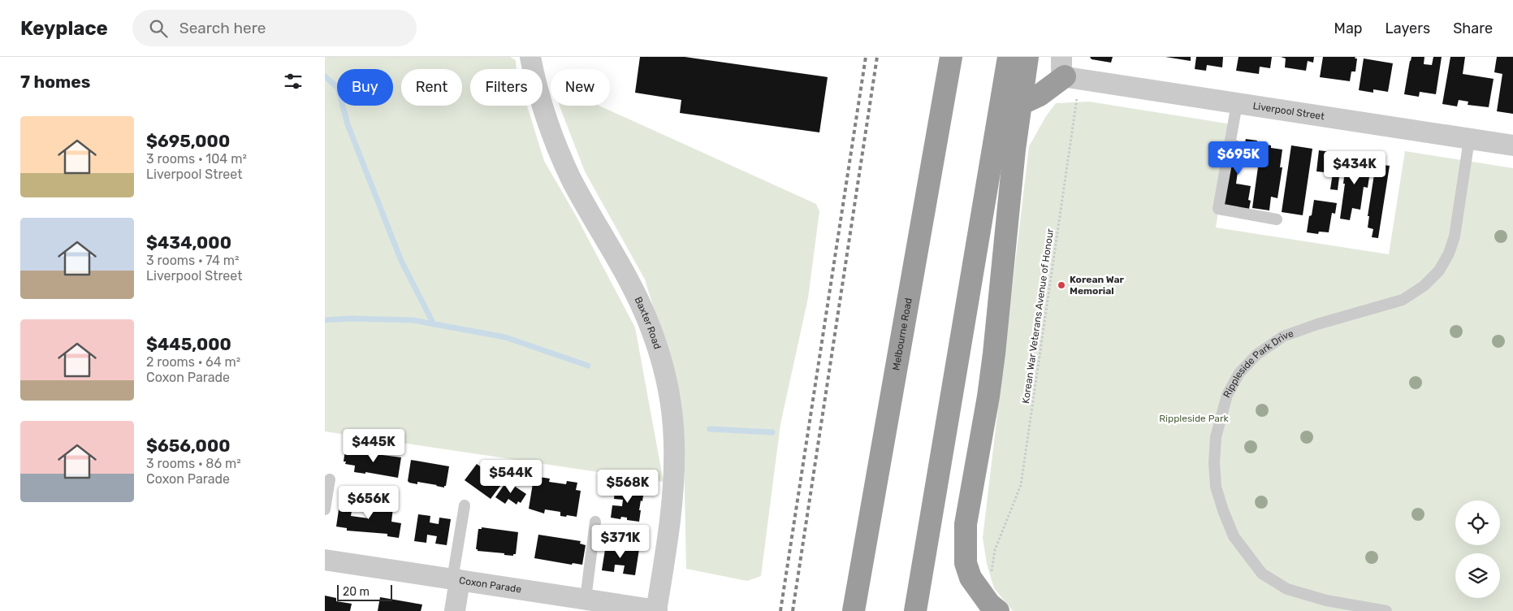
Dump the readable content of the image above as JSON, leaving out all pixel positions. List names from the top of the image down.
{
  "streets": {
    "highway": ["Melbourne Road"],
    "street": ["Liverpool Street", "Baxter Road", "Coxon Parade"],
    "lane": ["Rippleside Park Drive"],
    "path": ["Korean War Veterans Avenue of Honour"]
  },
  "crossings": [
    ["Liverpool Street", "Korean War Veterans Avenue of Honour"],
    ["Liverpool Street", "Rippleside Park Drive"],
    ["Baxter Road", "Coxon Parade"]
  ],
  "parks": ["Rippleside Park"],
  "places": ["Korean War Memorial"],
  "scale_bar": "20 m",
  "page": {
    "header": "Keyplace",
    "search": "Search here",
    "nav": ["Map", "Layers", "Share"],
    "heading": "7 homes",
    "chip": [
      "Buy",
      "Rent",
      "Filters",
      "New"
    ],
    "list": [
      {
        "name": "$695,000",
        "note": "3 rooms · 104 m² · Liverpool Street"
      },
      {
        "name": "$434,000",
        "note": "3 rooms · 74 m² · Liverpool Street"
      },
      {
        "name": "$445,000",
        "note": "2 rooms · 64 m² · Coxon Parade"
      },
      {
        "name": "$656,000",
        "note": "3 rooms · 86 m² · Coxon Parade"
      }
    ],
    "price": [
      "$695K",
      "$434K",
      "$445K",
      "$544K",
      "$568K",
      "$656K",
      "$371K"
    ],
    "scale": "20 m"
  }
}
